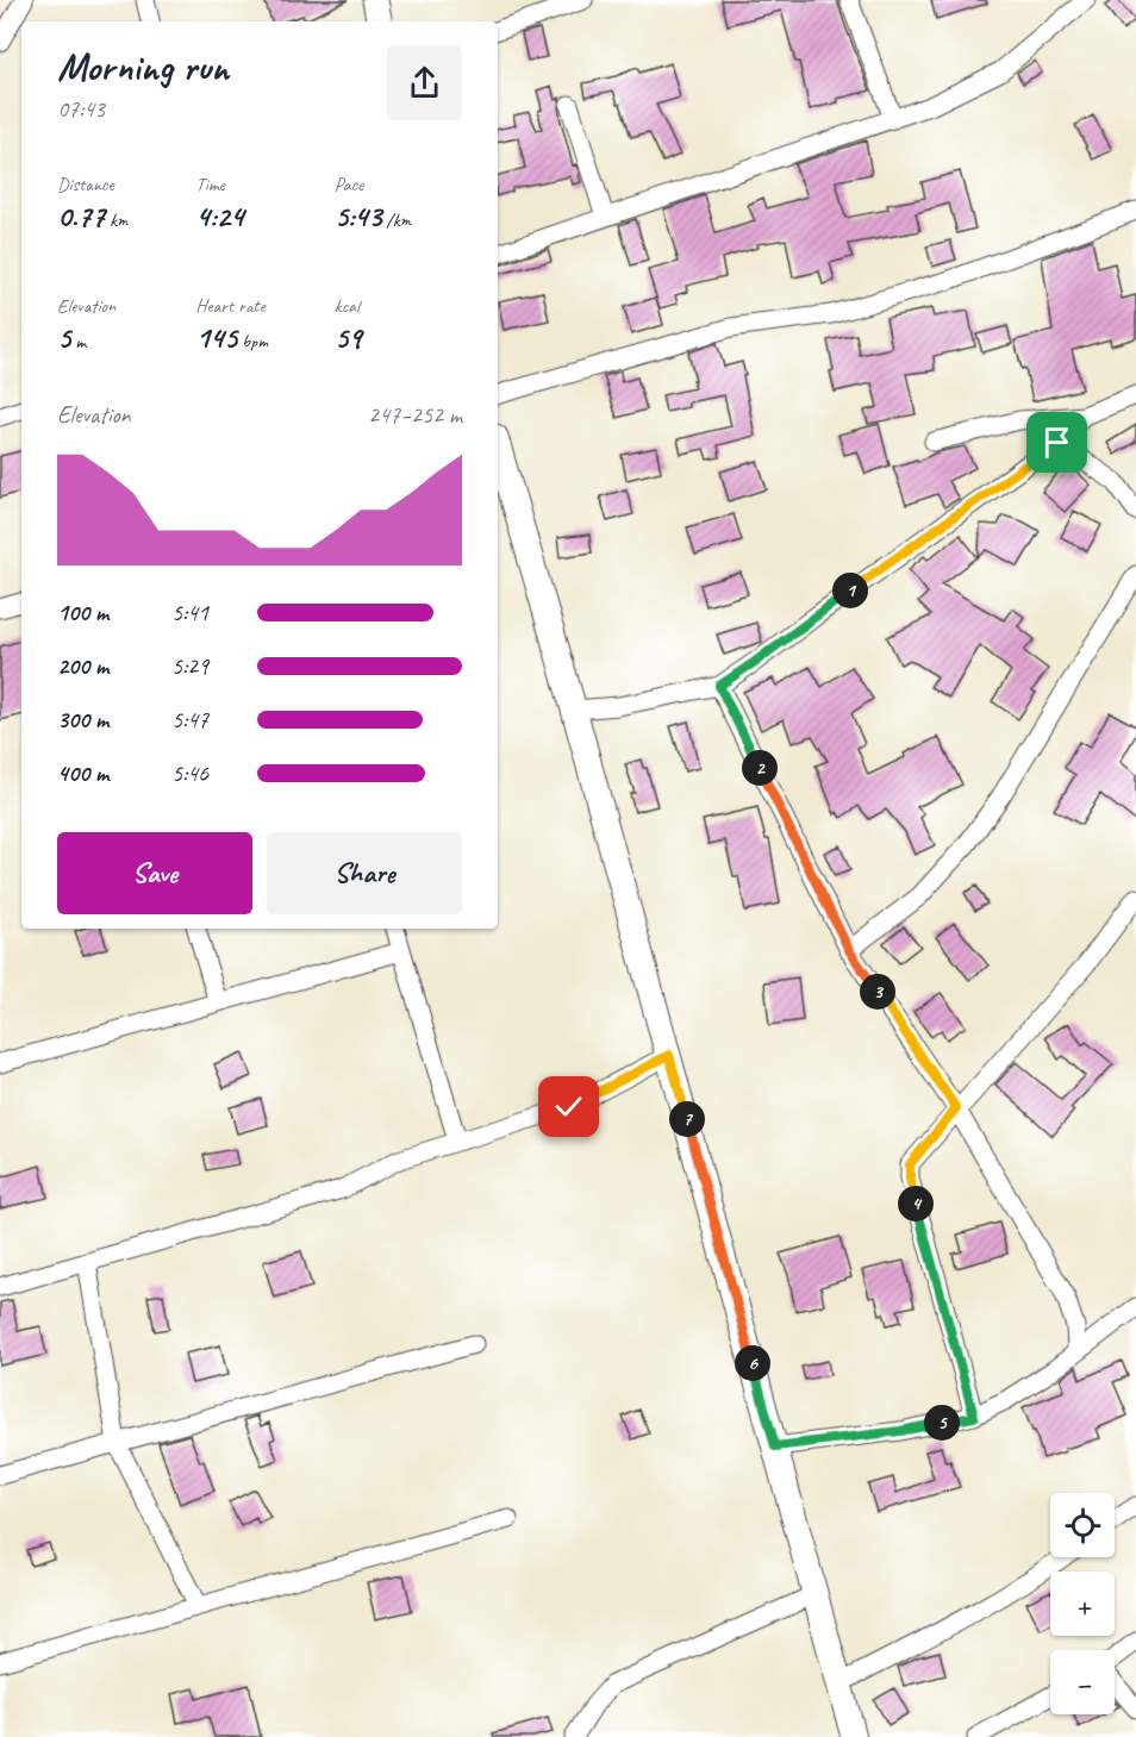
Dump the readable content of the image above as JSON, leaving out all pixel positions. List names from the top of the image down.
{
  "page": {
    "heading": ["Morning run", "07:43"],
    "stats": [
      ["Distance", "0.77 km"],
      ["Time", "4:24"],
      ["Pace", "5:43 /km"],
      ["Elevation", "5 m"],
      ["Heart rate", "145 bpm"],
      ["kcal", "59"]
    ],
    "chart": ["Elevation", "247–252 m"],
    "pins": [
      "1",
      "2",
      "3",
      "7",
      "4",
      "6",
      "5"
    ],
    "list": [
      {
        "name": "100 m",
        "note": "5:41"
      },
      {
        "name": "200 m",
        "note": "5:29"
      },
      {
        "name": "300 m",
        "note": "5:47"
      },
      {
        "name": "400 m",
        "note": "5:46"
      }
    ],
    "buttons": ["Save", "Share"],
    "map_buttons": ["+", "−"]
  }
}
